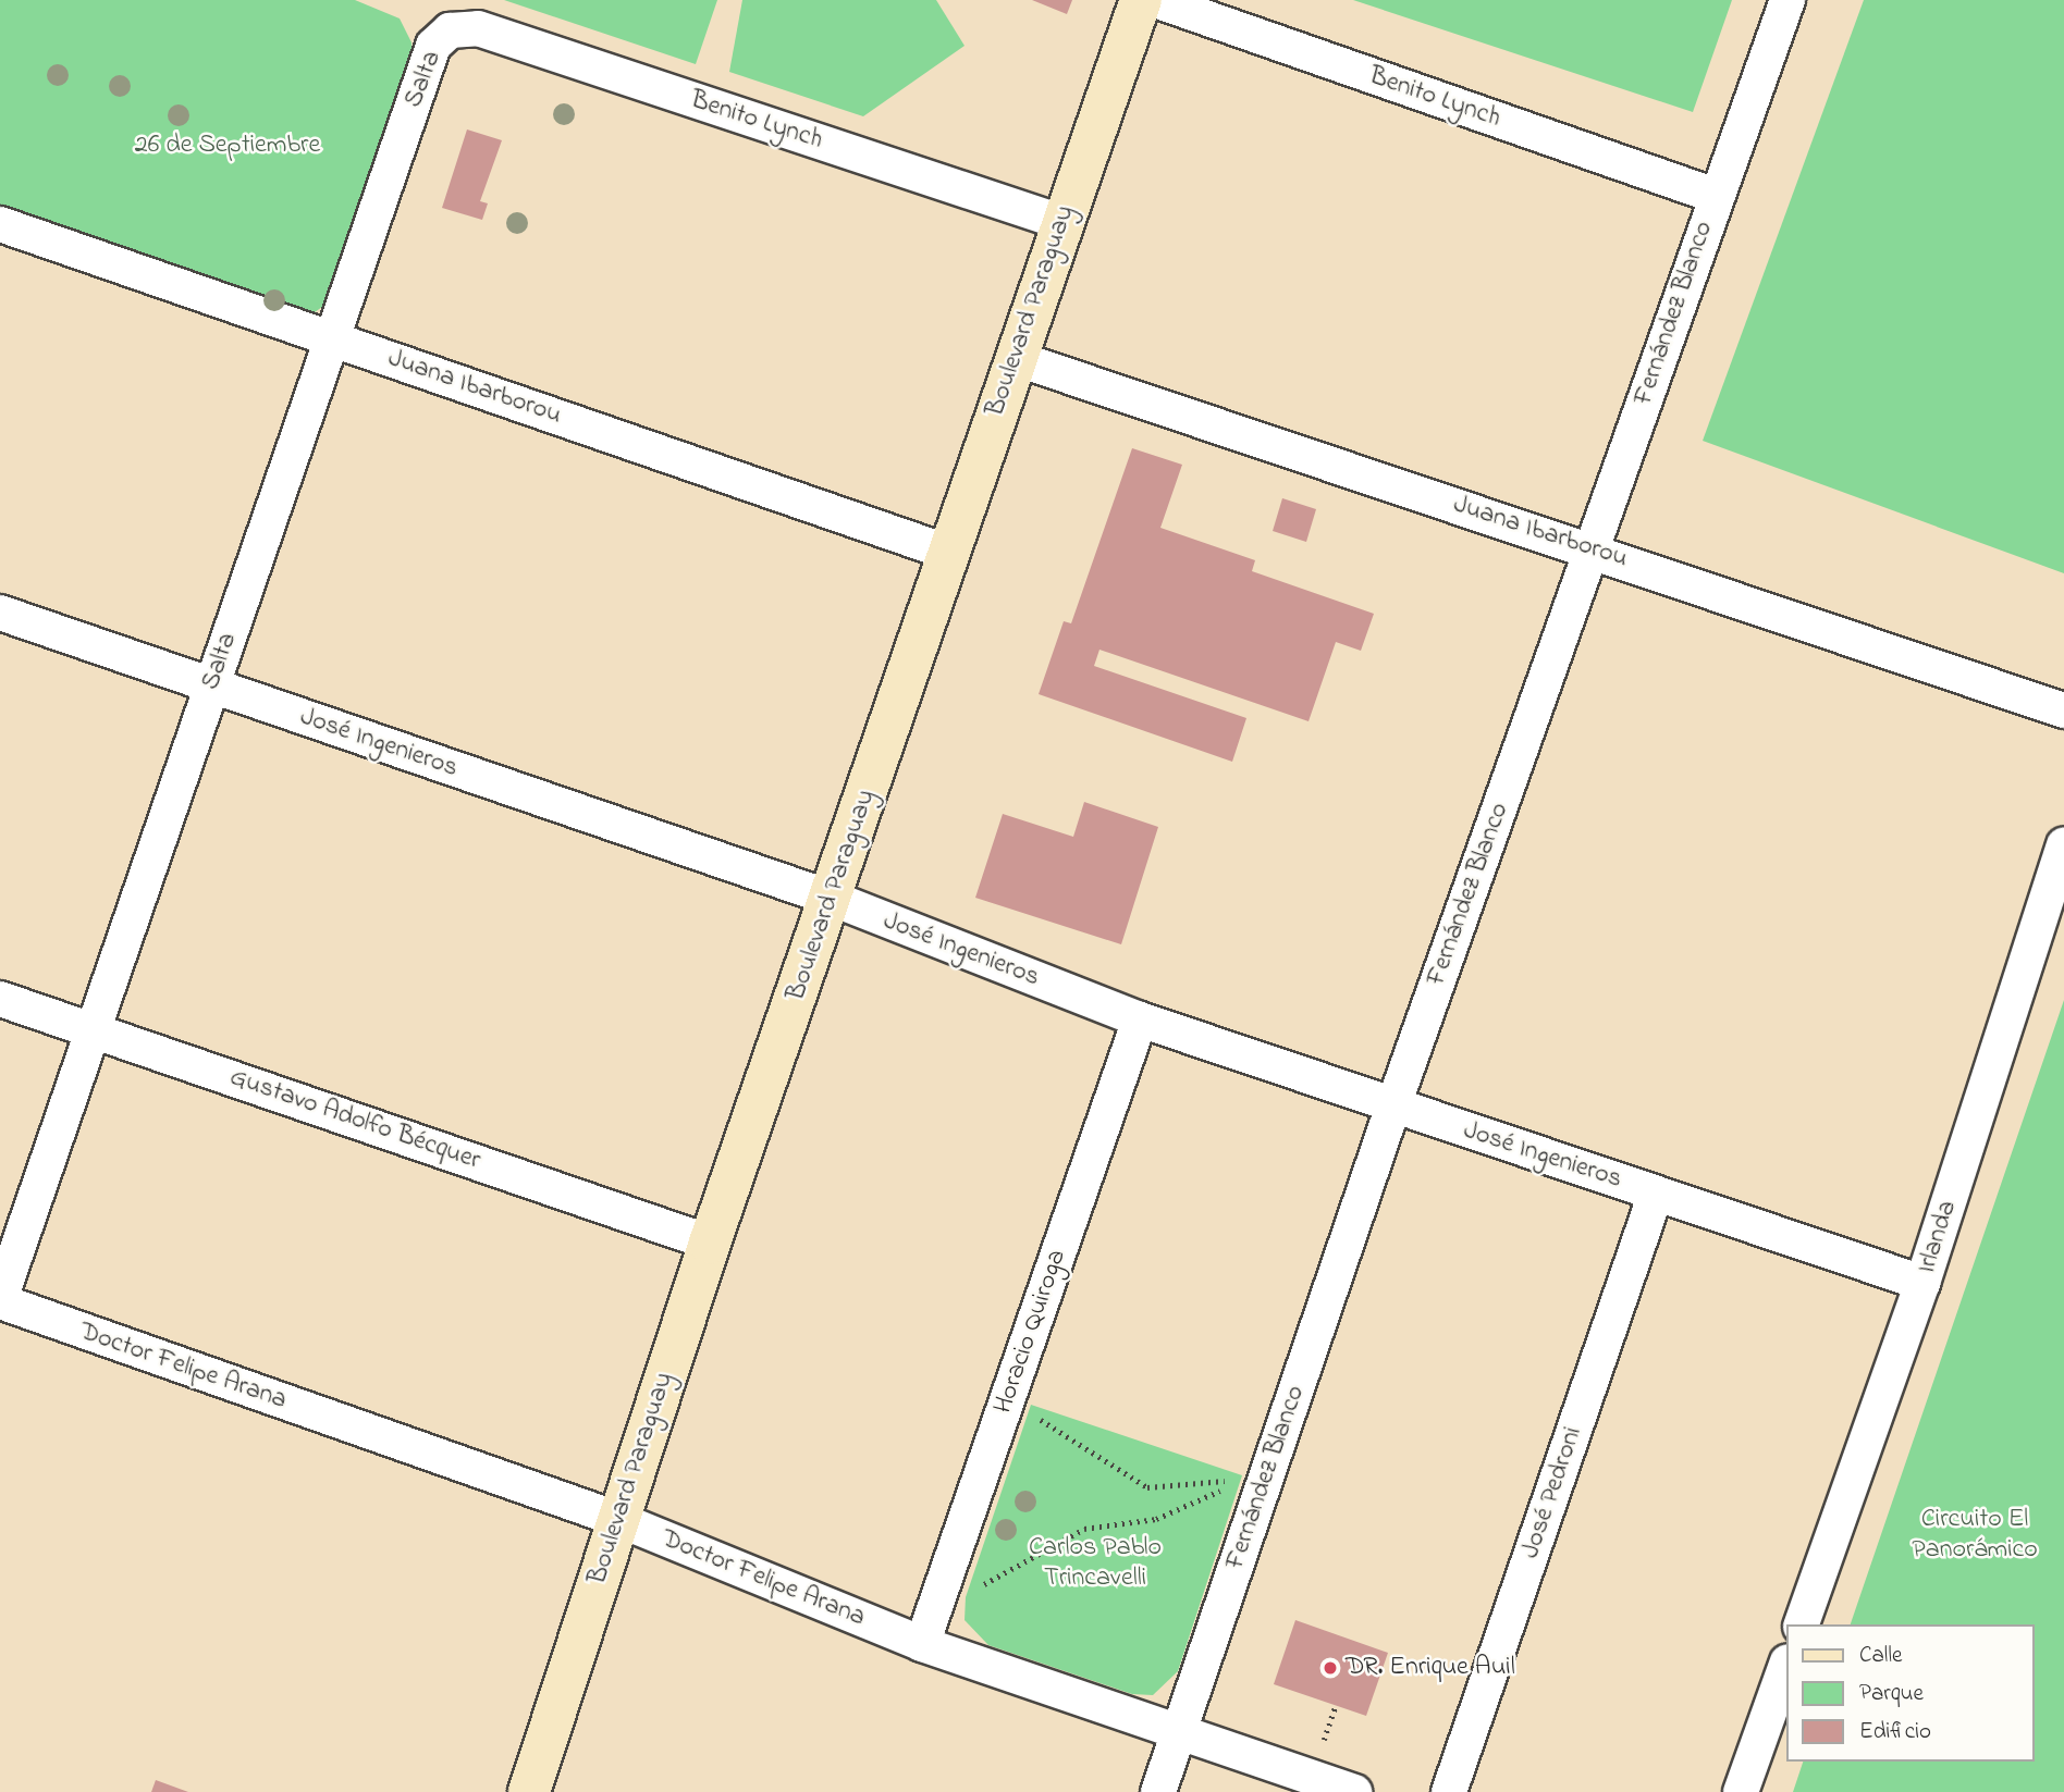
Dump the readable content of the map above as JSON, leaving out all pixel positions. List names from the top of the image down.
{
  "streets": {
    "street": [
      "Salta",
      "Benito Lynch",
      "Boulevard Paraguay",
      "Fernández Blanco",
      "Juana Ibarborou",
      "José Ingenieros",
      "Gustavo Adolfo Bécquer",
      "Irlanda",
      "Horacio Quiroga",
      "Doctor Felipe Arana",
      "José Pedroni"
    ]
  },
  "crossings": [
    ["Salta", "Benito Lynch"],
    ["Salta", "Juana Ibarborou"],
    ["Salta", "José Ingenieros"],
    ["Salta", "Gustavo Adolfo Bécquer"],
    ["Salta", "Doctor Felipe Arana"],
    ["Benito Lynch", "Boulevard Paraguay"],
    ["Benito Lynch", "Fernández Blanco"],
    ["Boulevard Paraguay", "Juana Ibarborou"],
    ["Boulevard Paraguay", "José Ingenieros"],
    ["Boulevard Paraguay", "Gustavo Adolfo Bécquer"],
    ["Boulevard Paraguay", "Doctor Felipe Arana"],
    ["Fernández Blanco", "Juana Ibarborou"],
    ["Fernández Blanco", "José Ingenieros"],
    ["Fernández Blanco", "Doctor Felipe Arana"],
    ["José Ingenieros", "Irlanda"],
    ["José Ingenieros", "Horacio Quiroga"],
    ["José Ingenieros", "José Pedroni"],
    ["Horacio Quiroga", "Doctor Felipe Arana"]
  ],
  "parks": ["26 de Septiembre", "Circuito El Panorámico", "Carlos Pablo Trincavelli"],
  "places": ["DR. Enrique Auil"],
  "legend": ["Calle", "Parque", "Edificio"]
}
